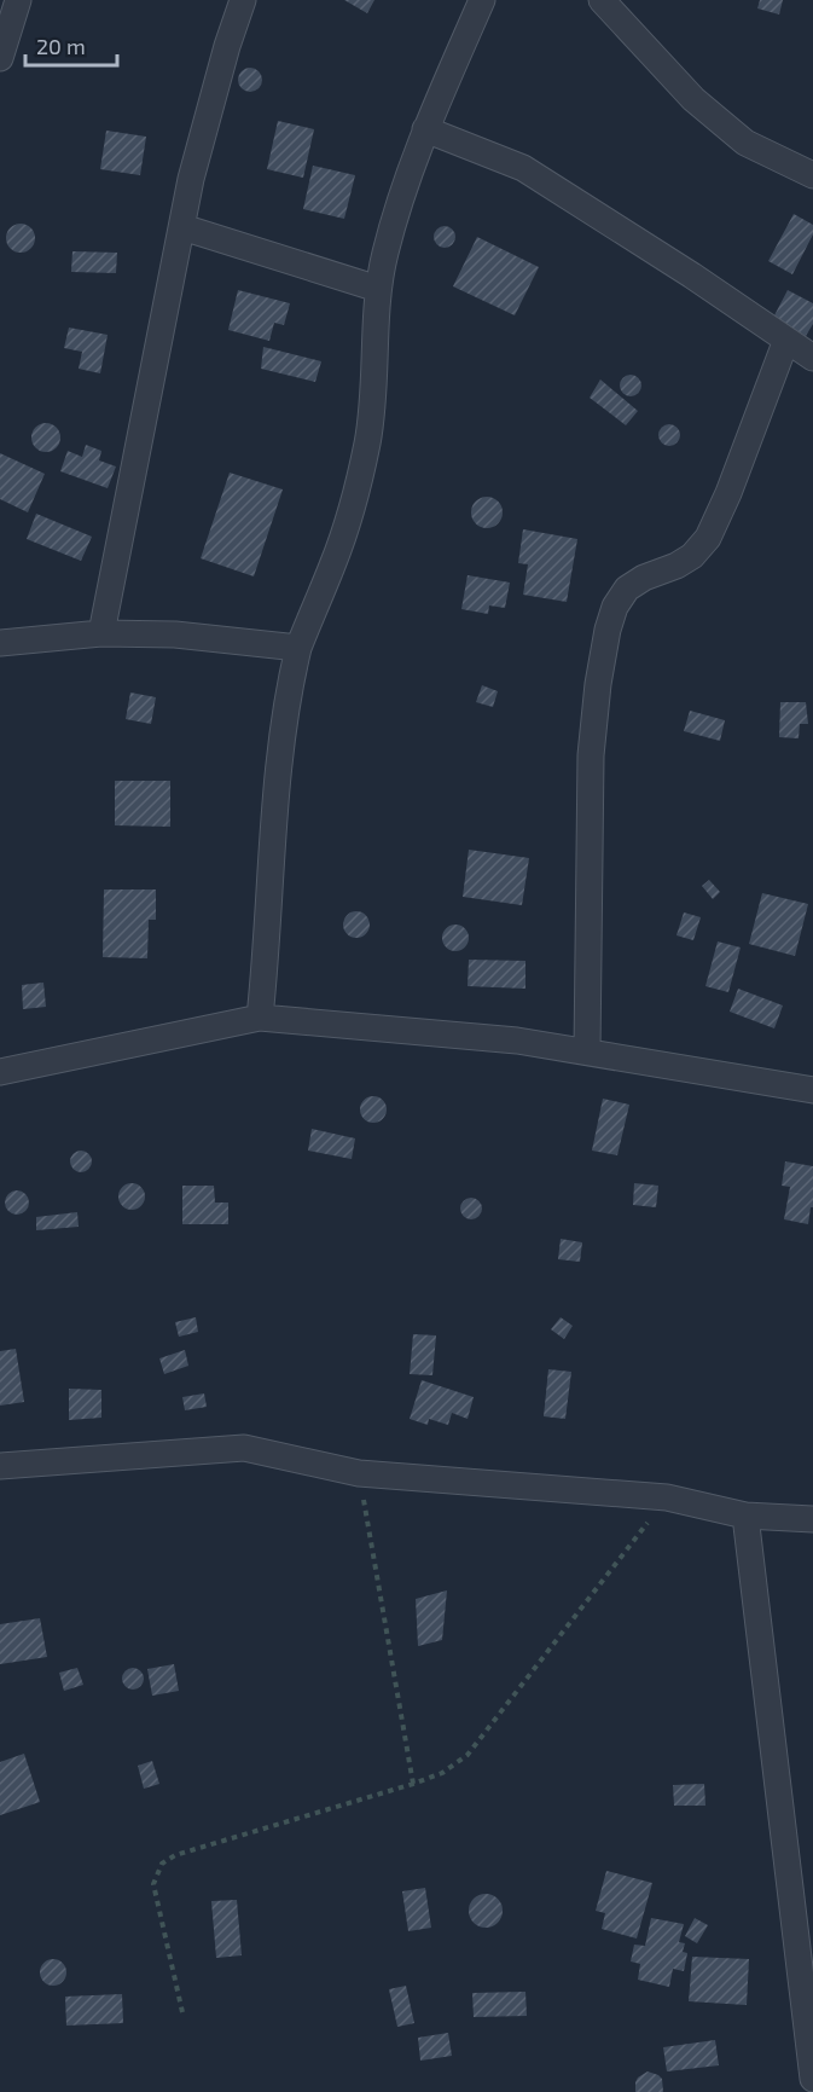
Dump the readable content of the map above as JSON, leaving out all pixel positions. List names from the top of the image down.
{
  "scale_bar": "20 m"
}
